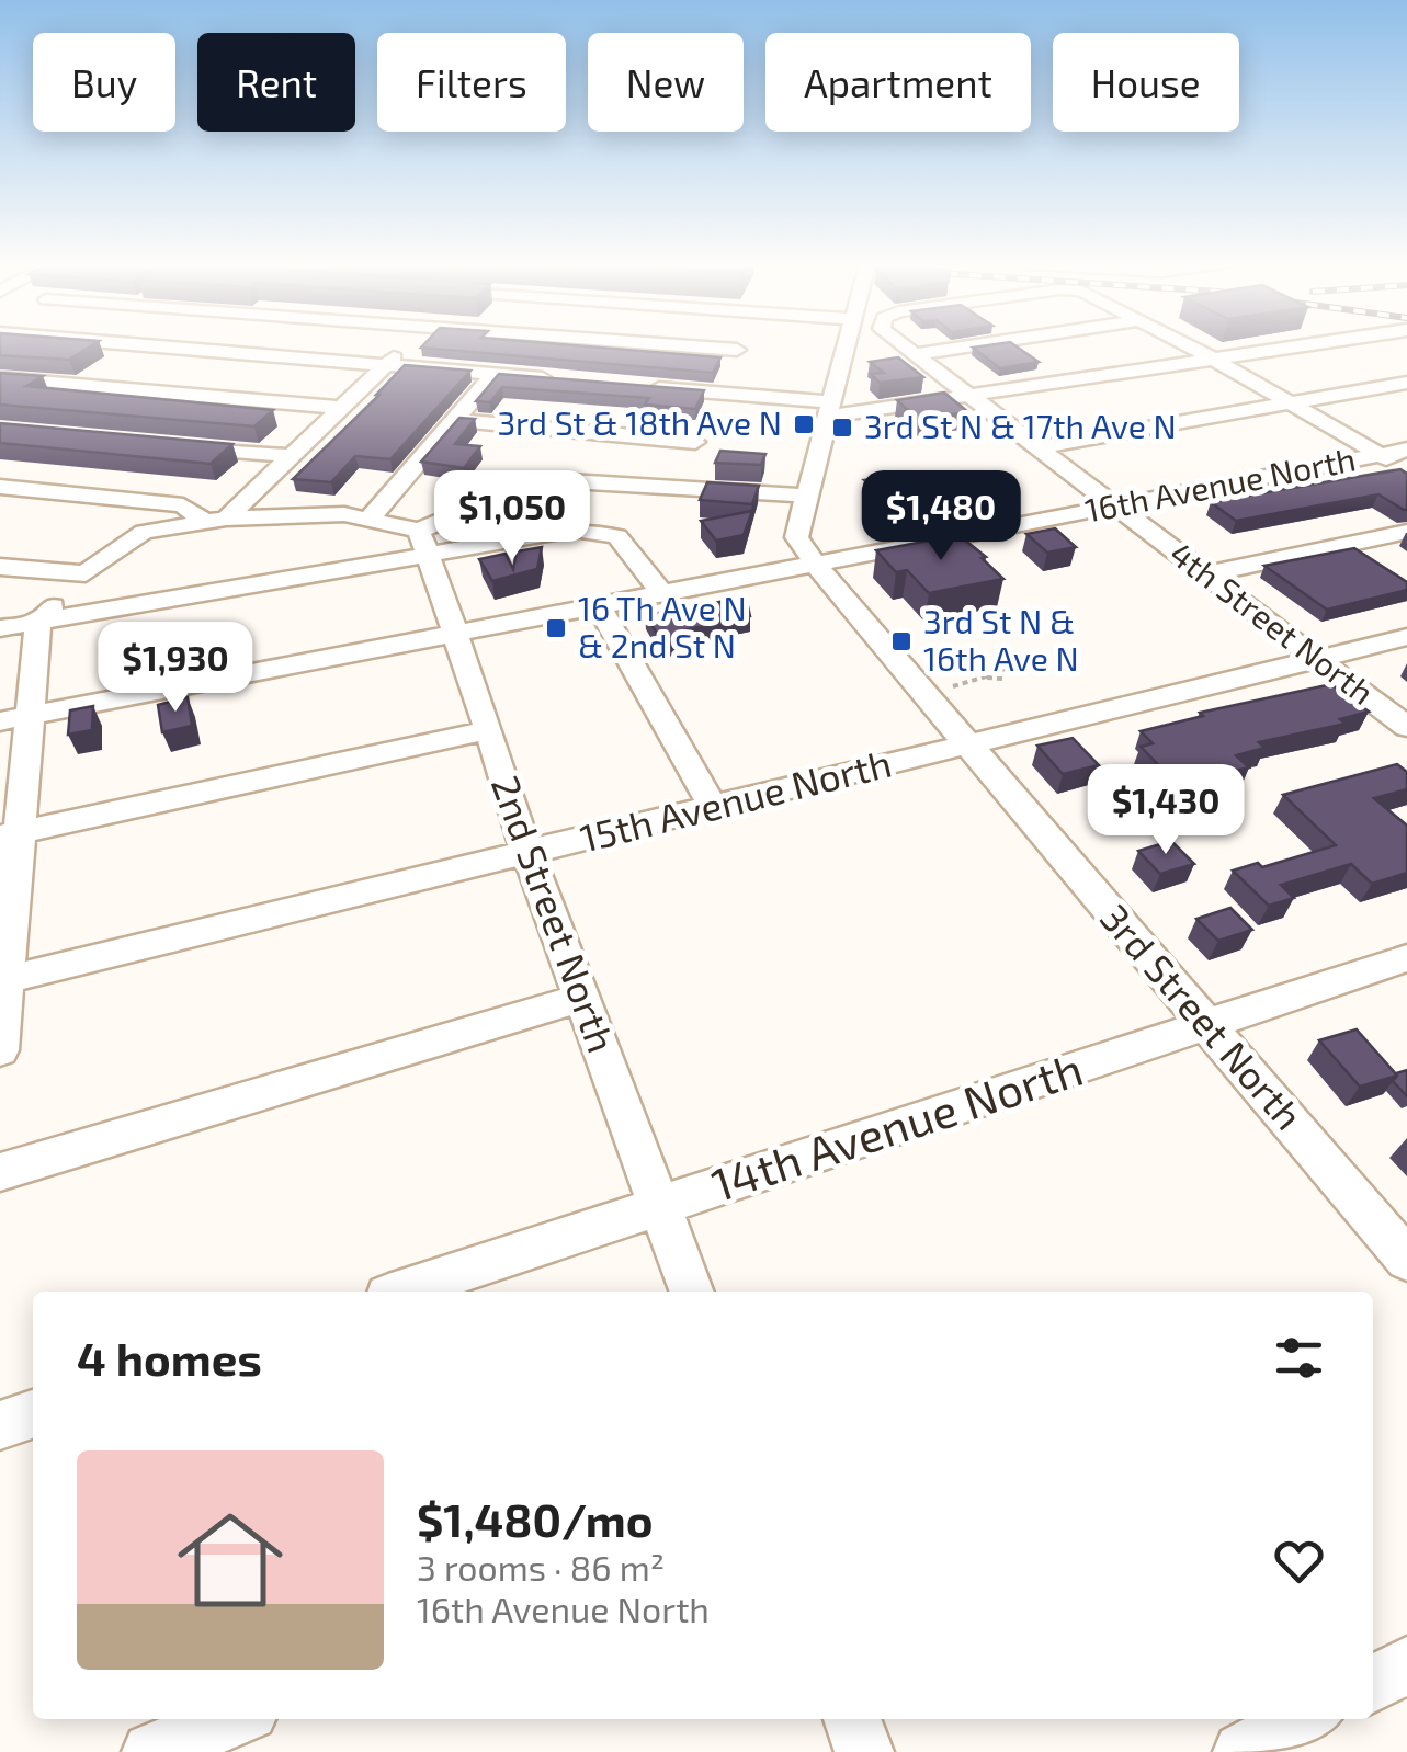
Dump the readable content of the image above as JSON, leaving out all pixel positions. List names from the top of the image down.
{
  "streets": {
    "street": [
      "16th Avenue North",
      "4th Street North",
      "15th Avenue North",
      "2nd Street North",
      "3rd Street North",
      "14th Avenue North"
    ]
  },
  "crossings": [
    ["16th Avenue North", "4th Street North"],
    ["16th Avenue North", "2nd Street North"],
    ["16th Avenue North", "3rd Street North"],
    ["4th Street North", "15th Avenue North"],
    ["15th Avenue North", "2nd Street North"],
    ["15th Avenue North", "3rd Street North"],
    ["2nd Street North", "14th Avenue North"],
    ["3rd Street North", "14th Avenue North"]
  ],
  "places": {
    "transit": [
      "3rd St & 18th Ave N",
      "3rd St N & 17th Ave N",
      "16 Th Ave N & 2nd St N",
      "3rd St N & 16th Ave N"
    ]
  },
  "page": {
    "chip": [
      "Buy",
      "Rent",
      "Filters",
      "New",
      "Apartment",
      "House"
    ],
    "price": [
      "$1,050",
      "$1,480",
      "$1,930",
      "$1,430"
    ],
    "heading": "4 homes",
    "list": [
      {
        "name": "$1,480/mo",
        "note": "3 rooms · 86 m² · 16th Avenue North"
      }
    ]
  }
}
